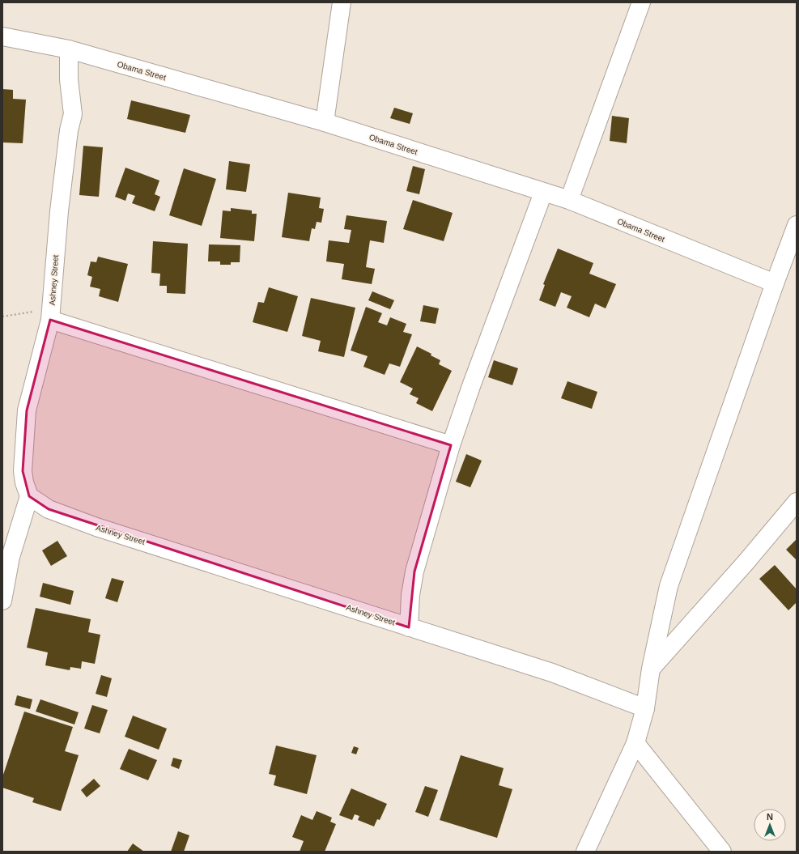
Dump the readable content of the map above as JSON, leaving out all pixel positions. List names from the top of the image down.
{
  "streets": {
    "street": ["Obama Street", "Ashney Street"]
  },
  "crossings": [
    ["Obama Street", "Ashney Street"]
  ],
  "north": "top"
}
